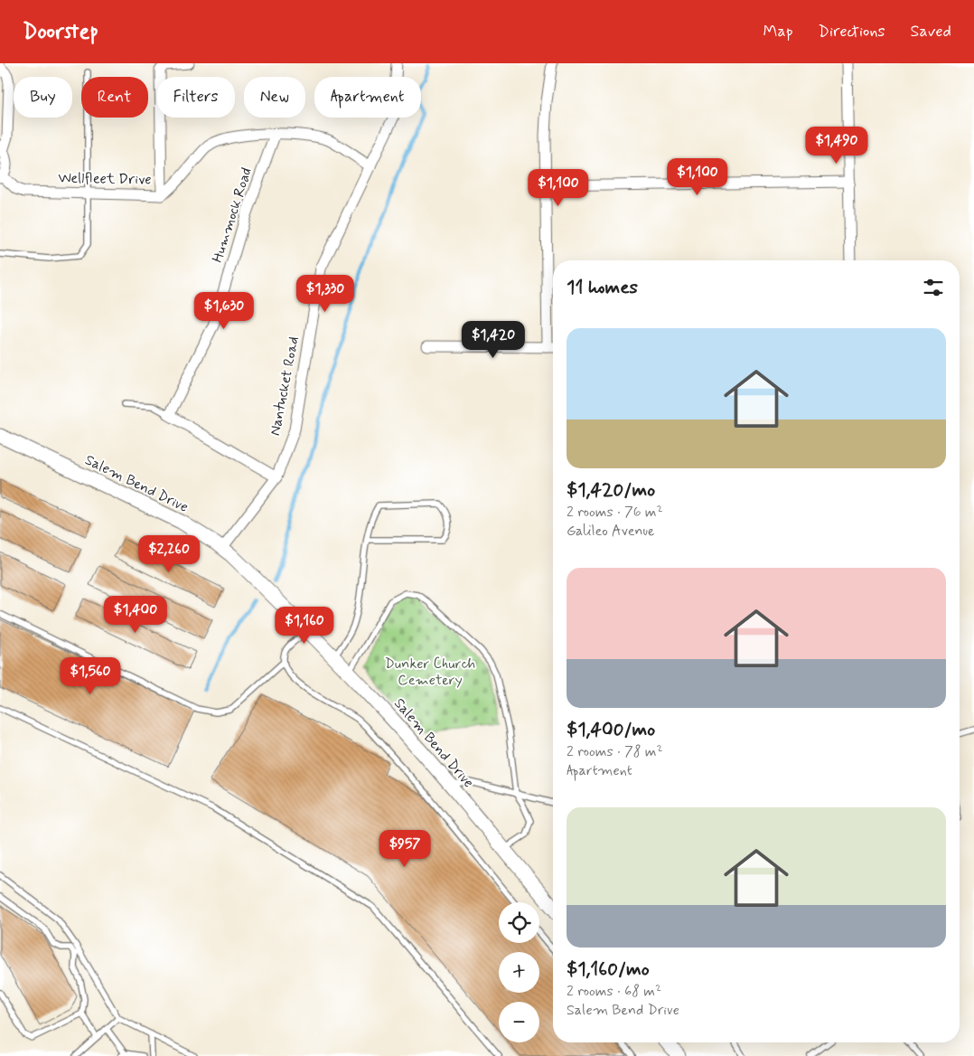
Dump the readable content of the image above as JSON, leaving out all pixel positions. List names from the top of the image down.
{
  "streets": {
    "street": [
      "Wellfleet Drive",
      "Hummock Road",
      "Nantucket Road",
      "Salem Bend Drive"
    ]
  },
  "crossings": [
    ["Wellfleet Drive", "Hummock Road"],
    ["Wellfleet Drive", "Nantucket Road"],
    ["Nantucket Road", "Salem Bend Drive"]
  ],
  "parks": ["Dunker Church Cemetery"],
  "page": {
    "header": "Doorstep",
    "nav": ["Map", "Directions", "Saved"],
    "chip": [
      "Buy",
      "Rent",
      "Filters",
      "New",
      "Apartment"
    ],
    "price": [
      "$1,490",
      "$1,100",
      "$1,100",
      "$1,330",
      "$1,630",
      "$1,420",
      "$2,260",
      "$1,400",
      "$1,160",
      "$1,560",
      "$957"
    ],
    "heading": "11 homes",
    "list": [
      {
        "name": "$1,420/mo",
        "note": "2 rooms · 76 m² · Galileo Avenue"
      },
      {
        "name": "$1,400/mo",
        "note": "2 rooms · 78 m² · Apartment"
      },
      {
        "name": "$1,160/mo",
        "note": "2 rooms · 68 m² · Salem Bend Drive"
      }
    ],
    "map_buttons": ["+", "−"]
  }
}
